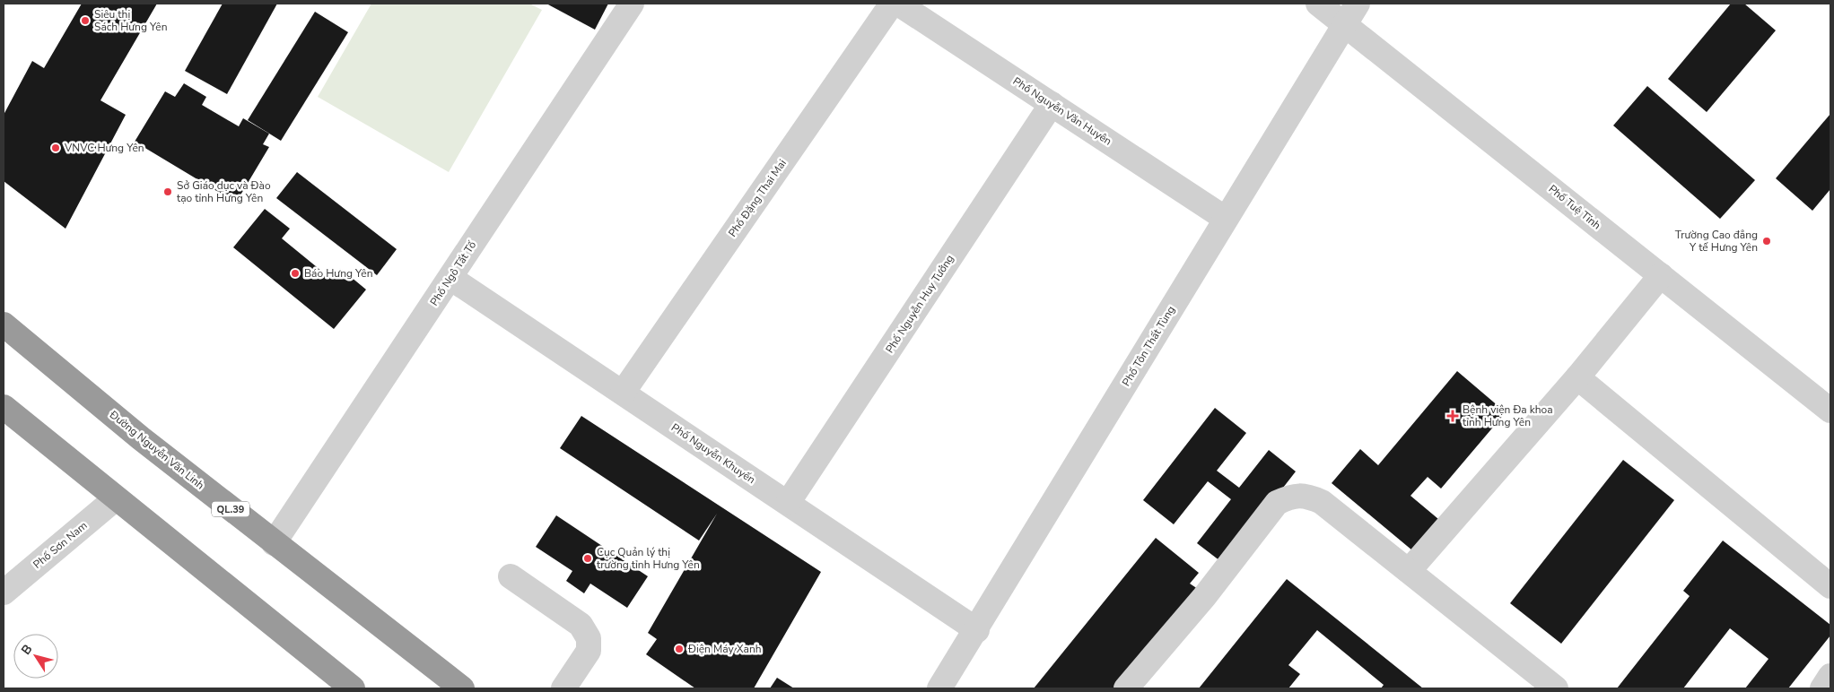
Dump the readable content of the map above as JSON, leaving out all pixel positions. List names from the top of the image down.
{
  "streets": {
    "highway": ["Đường Nguyễn Văn Linh", "QL.39"],
    "street": [
      "Phố Nguyễn Văn Huyên",
      "Phố Đặng Thai Mai",
      "Phố Tuệ Tĩnh",
      "Phố Ngô Tất Tố",
      "Phố Nguyễn Huy Tưởng",
      "Phố Tôn Thất Tùng",
      "Phố Nguyễn Khuyến",
      "Phố Sơn Nam"
    ]
  },
  "crossings": [
    ["Phố Nguyễn Văn Huyên", "Phố Nguyễn Huy Tưởng"],
    ["Phố Nguyễn Văn Huyên", "Phố Tôn Thất Tùng"],
    ["Phố Đặng Thai Mai", "Phố Nguyễn Khuyến"],
    ["Phố Tuệ Tĩnh", "Phố Tôn Thất Tùng"],
    ["Phố Ngô Tất Tố", "Đường Nguyễn Văn Linh"],
    ["Phố Ngô Tất Tố", "Phố Nguyễn Khuyến"],
    ["Phố Nguyễn Huy Tưởng", "Phố Nguyễn Khuyến"],
    ["Phố Tôn Thất Tùng", "Phố Nguyễn Khuyến"]
  ],
  "places": {
    "other": [
      "Siêu thị Sách Hưng Yên",
      "VNVC Hưng Yên",
      "Sở Giáo dục và Đào tạo tỉnh Hưng Yên",
      "Trường Cao đẳng Y tế Hưng Yên",
      "Báo Hưng Yên",
      "Cục Quản lý thị trường tỉnh Hưng Yên",
      "Điện Máy Xanh"
    ],
    "health": ["Bệnh viện Đa khoa tỉnh Hưng Yên"]
  },
  "north": "top left"
}
